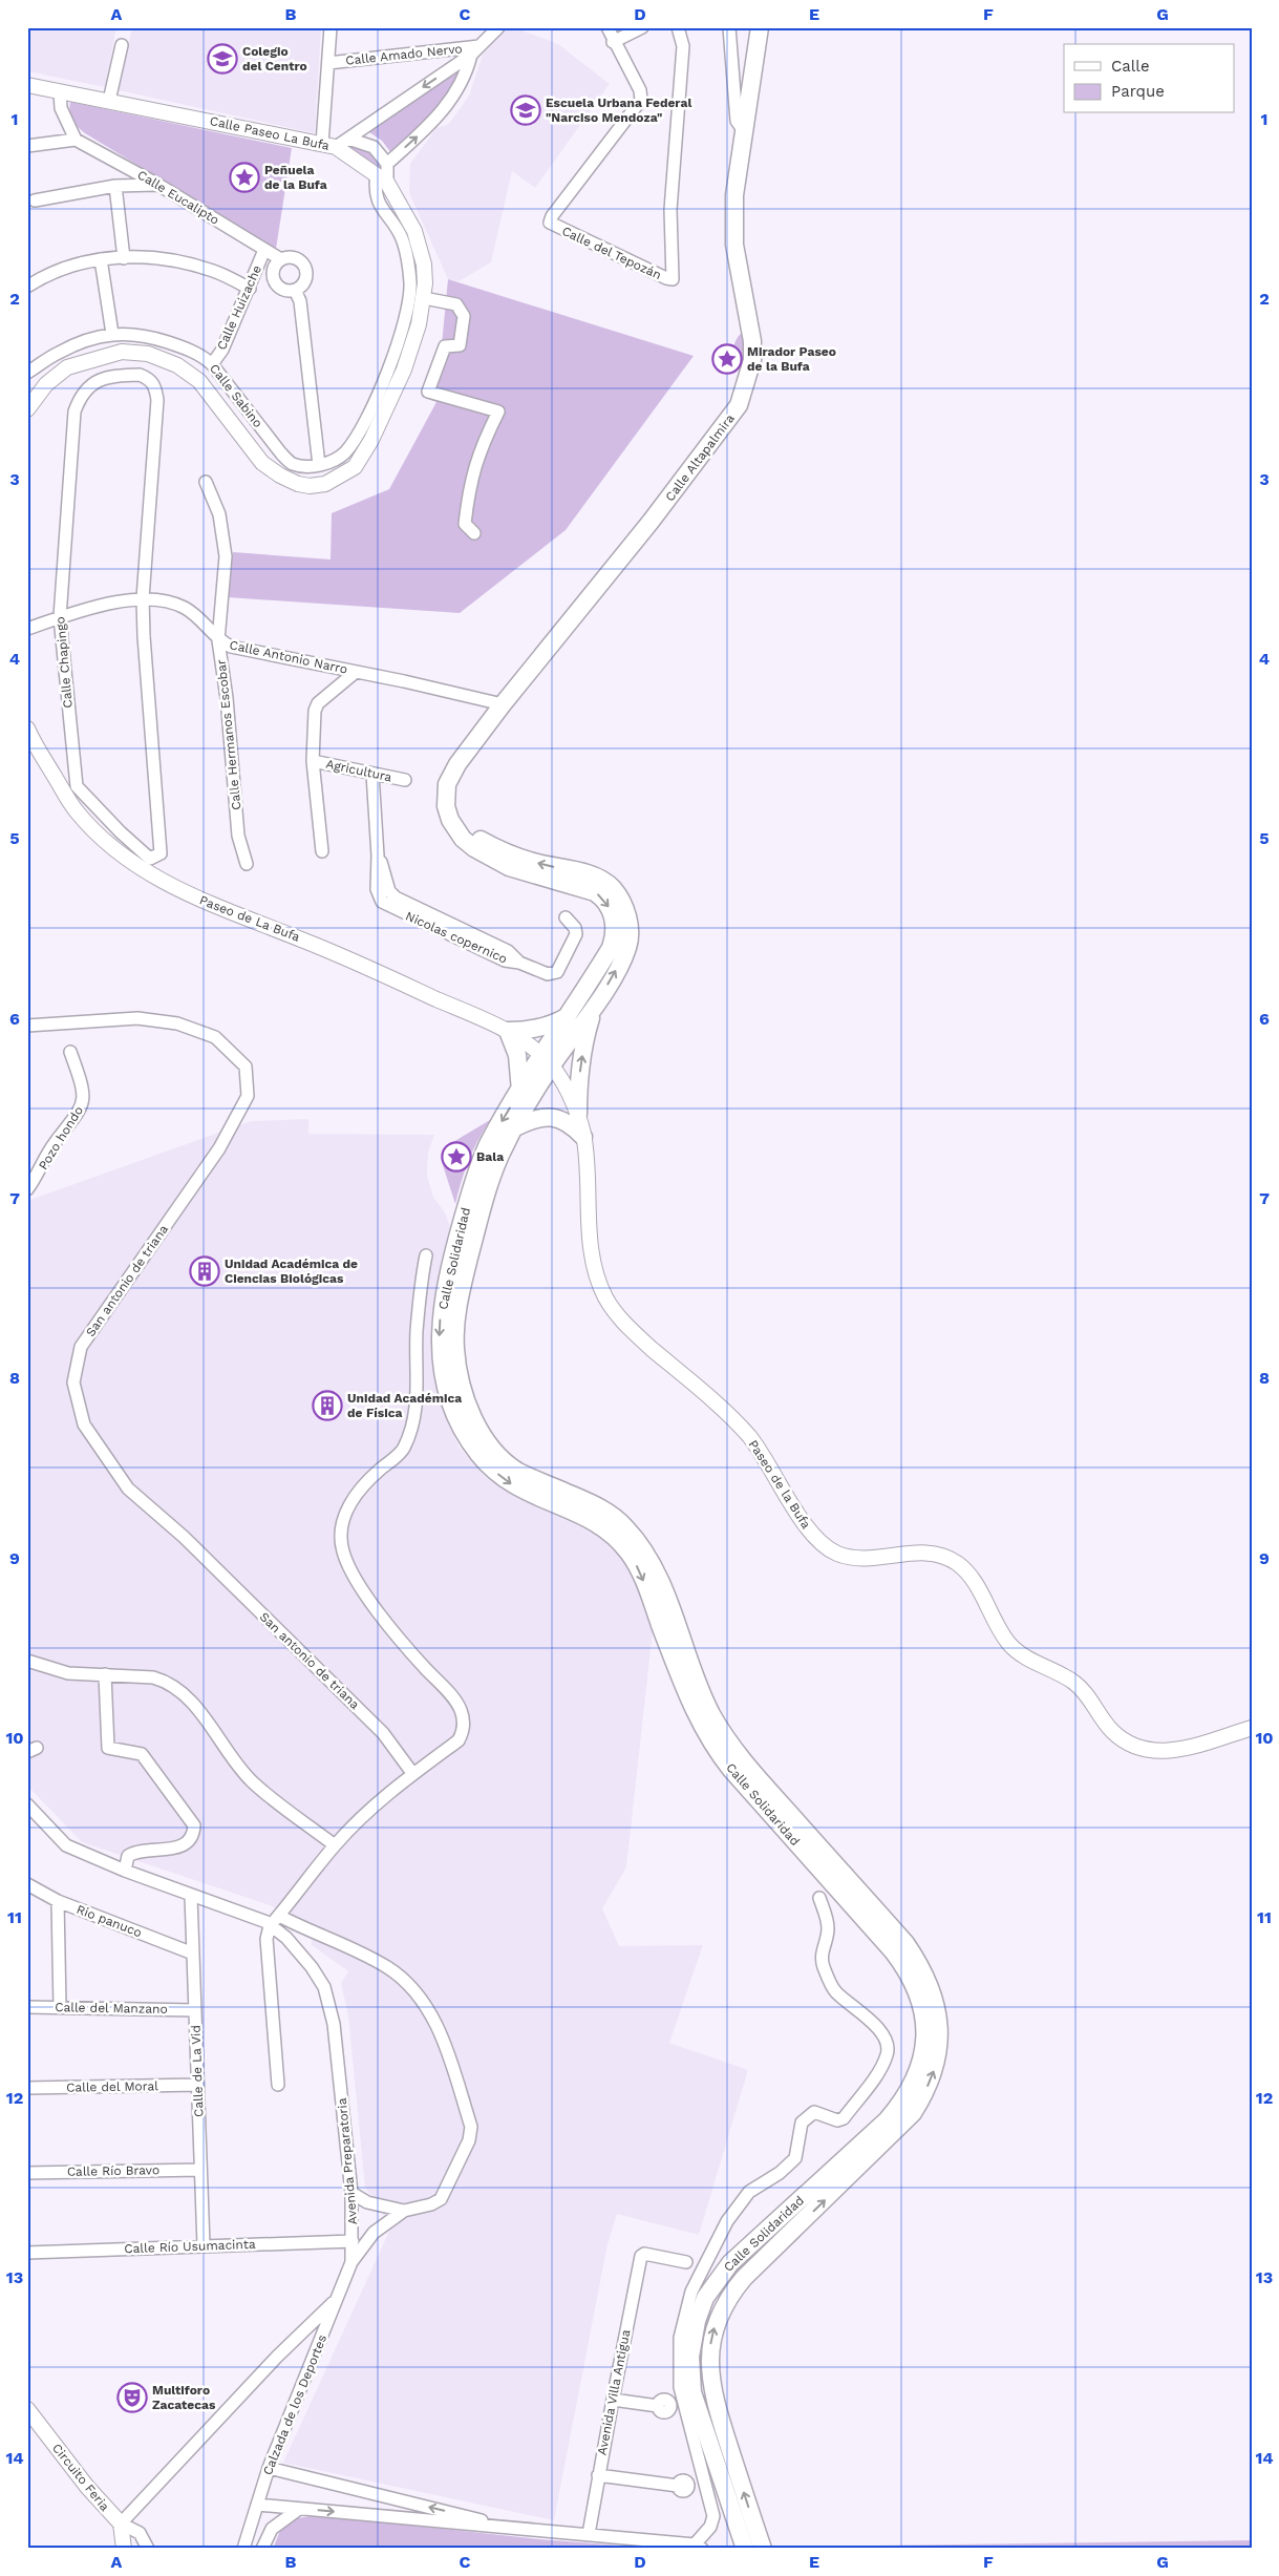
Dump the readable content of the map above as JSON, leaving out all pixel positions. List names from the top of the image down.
{
  "streets": {
    "main road": ["Calle Altapalmira", "Calle Solidaridad"],
    "street": [
      "Calle Amado Nervo",
      "Calle Paseo La Bufa",
      "Calle Eucalipto",
      "Calle del Tepozán",
      "Calle Huizache",
      "Calle Sabino",
      "Calle Antonio Narro",
      "Calle Chapingo",
      "Calle Hermanos Escobar",
      "Agricultura",
      "Paseo de La Bufa",
      "Nicolas copernico",
      "Pozo hondo",
      "San antonio de triana",
      "Paseo de la Bufa",
      "Rio panuco",
      "Calle del Manzano",
      "Calle de La Vid",
      "Calle del Moral",
      "Avenida Preparatoria",
      "Calle Río Bravo",
      "Calle Río Usumacinta",
      "Avenida Villa Antigua",
      "Calzada de los Deportes",
      "Circuito Feria"
    ]
  },
  "crossings": [
    ["Calle Eucalipto", "Calle Huizache"],
    ["Calle Huizache", "Calle Sabino"],
    ["Calle Altapalmira", "Calle Antonio Narro"],
    ["Calle Antonio Narro", "Calle Chapingo"],
    ["Calle Antonio Narro", "Calle Hermanos Escobar"],
    ["Agricultura", "Nicolas copernico"],
    ["Paseo de La Bufa", "Paseo de la Bufa"],
    ["Calle Solidaridad", "Paseo de la Bufa"],
    ["Rio panuco", "Calle de La Vid"],
    ["Calle del Manzano", "Calle de La Vid"],
    ["Calle de La Vid", "Calle del Moral"],
    ["Calle de La Vid", "Avenida Preparatoria"],
    ["Calle de La Vid", "Calle Río Bravo"],
    ["Calle de La Vid", "Calle Río Usumacinta"],
    ["Avenida Preparatoria", "Calle Río Usumacinta"],
    ["Avenida Preparatoria", "Calzada de los Deportes"]
  ],
  "places": {
    "school or university": ["Colegio del Centro", "Escuela Urbana Federal \"Narciso Mendoza\""],
    "place": ["Peñuela de la Bufa", "Mirador Paseo de la Bufa", "Bala"],
    "building": ["Unidad Académica de Ciencias Biológicas", "Unidad Académica de Física"],
    "theatre": ["Multiforo Zacatecas"]
  },
  "legend": ["Calle", "Parque"],
  "grid": {
    "columns": [
      "A",
      "B",
      "C",
      "D",
      "E",
      "F",
      "G"
    ],
    "rows": [
      "1",
      "2",
      "3",
      "4",
      "5",
      "6",
      "7",
      "8",
      "9",
      "10",
      "11",
      "12",
      "13",
      "14"
    ]
  }
}
